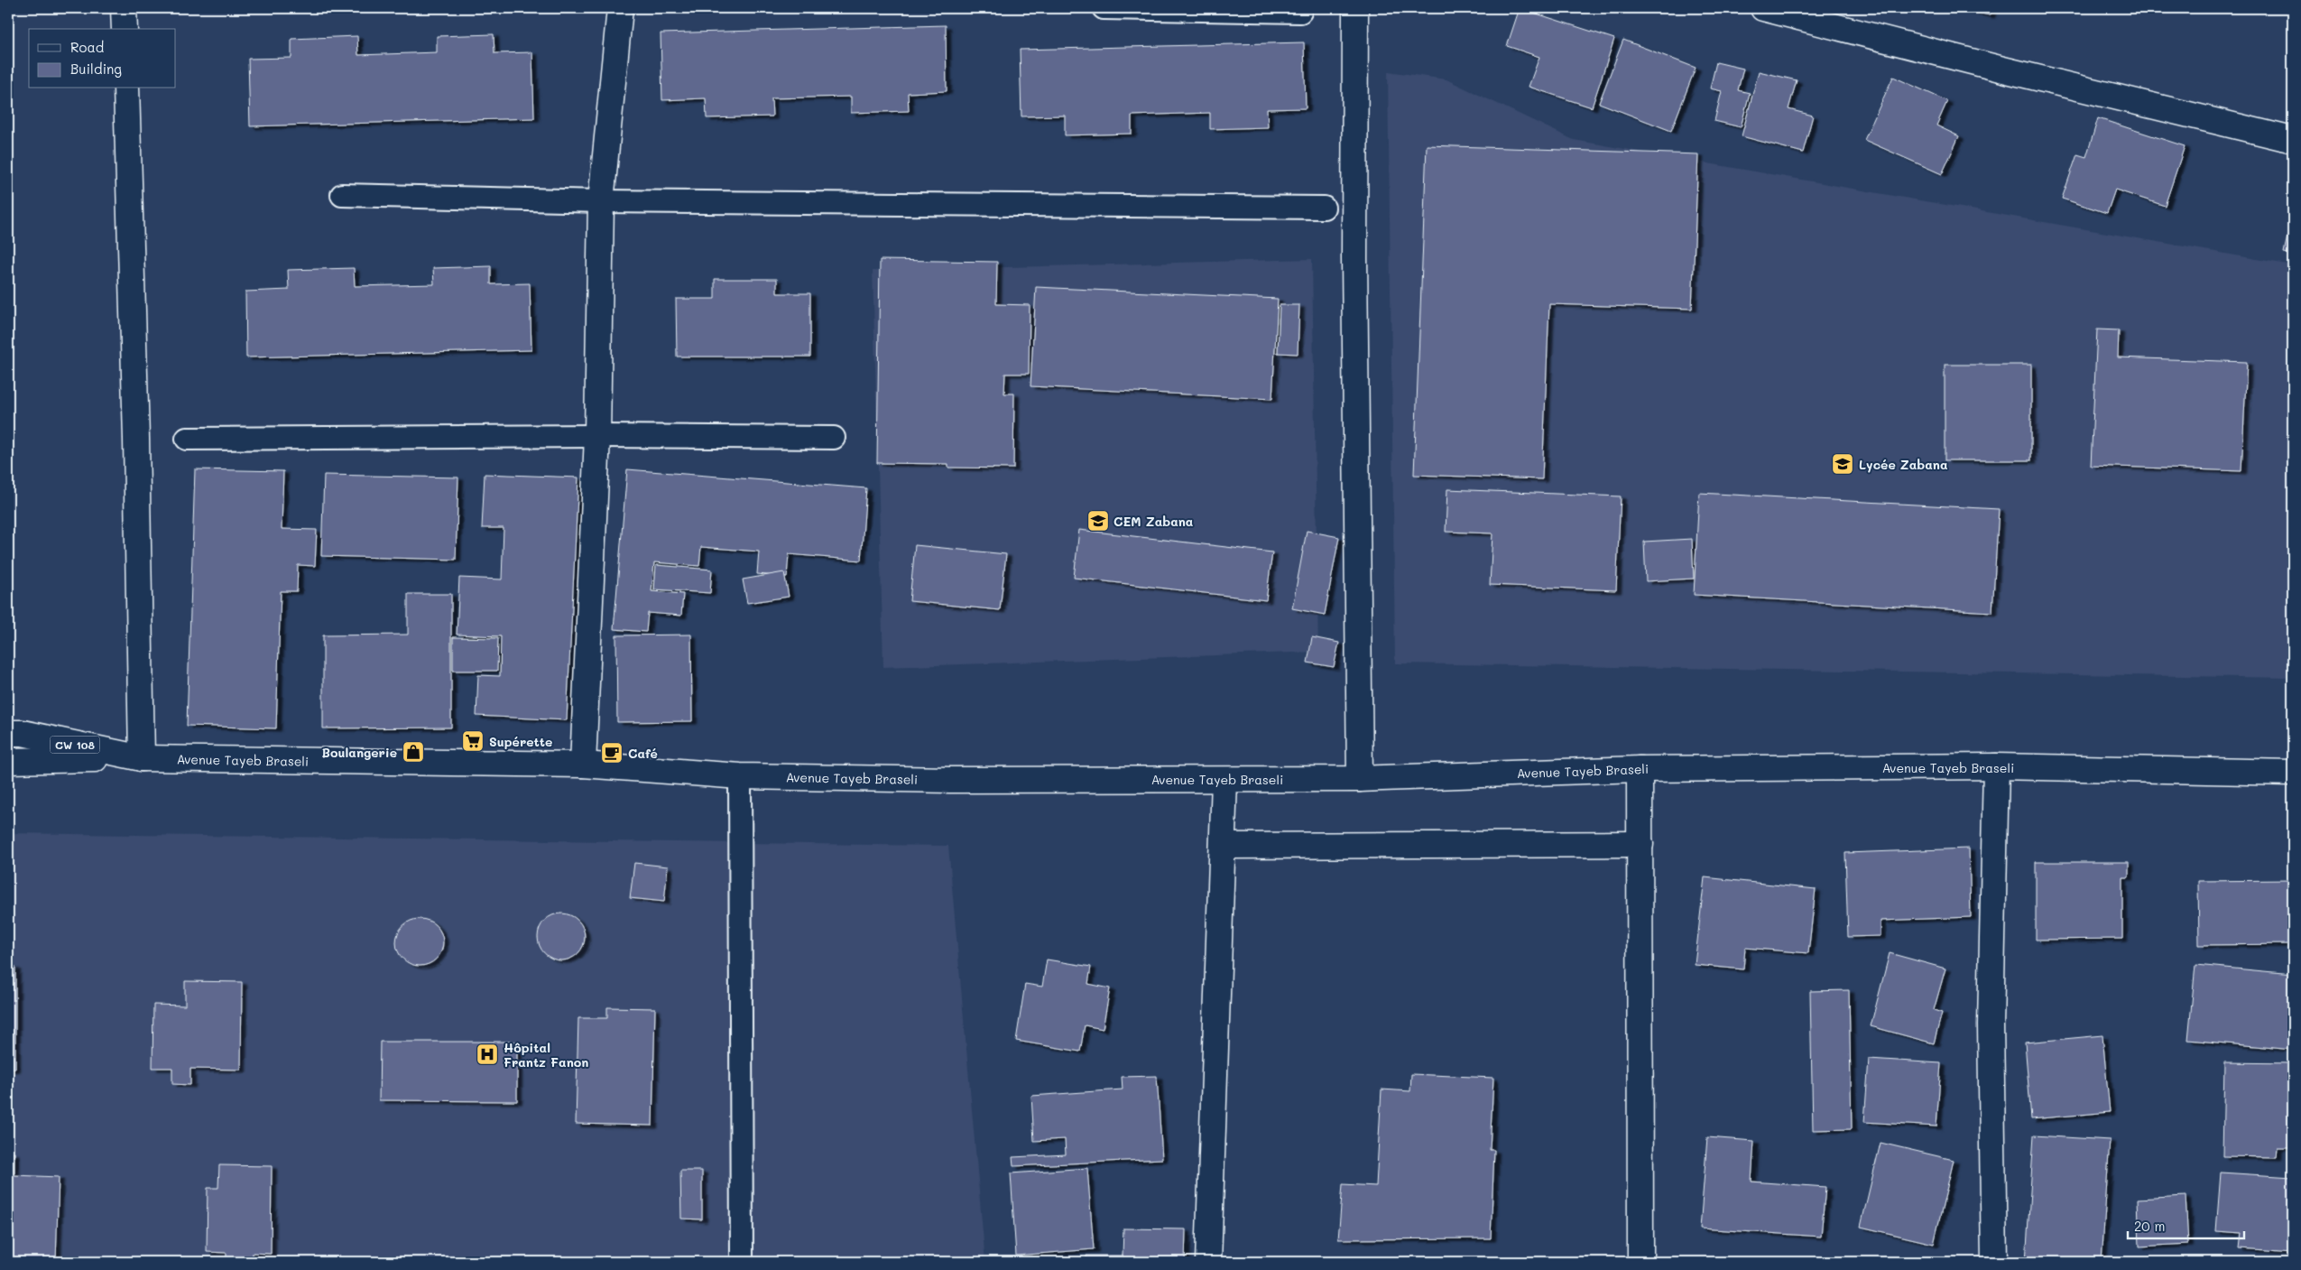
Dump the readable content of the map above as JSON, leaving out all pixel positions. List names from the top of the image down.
{
  "streets": {
    "main road": ["CW 108", "Avenue Tayeb Braseli"]
  },
  "crossings": [
    ["CW 108", "Avenue Tayeb Braseli"]
  ],
  "places": {
    "school or university": ["Lycée Zabana", "CEM Zabana"],
    "supermarket": ["Supérette"],
    "shop": ["Boulangerie"],
    "cafe": ["Café"],
    "hospital": ["Hôpital Frantz Fanon"]
  },
  "legend": ["Road", "Building"],
  "scale_bar": "20 m"
}
